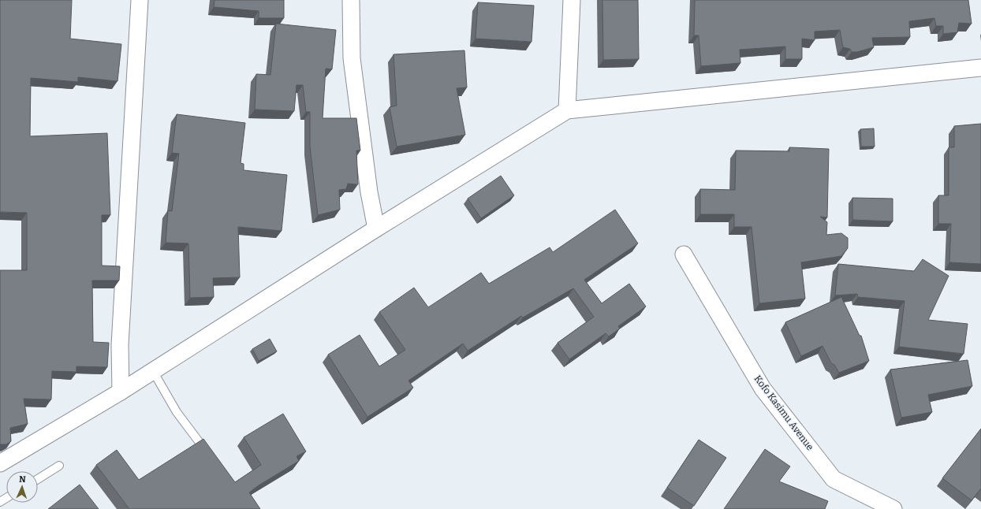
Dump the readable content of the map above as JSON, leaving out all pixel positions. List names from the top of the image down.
{
  "streets": {
    "street": ["Kofo Kasimu Avenue"]
  },
  "north": "top"
}
